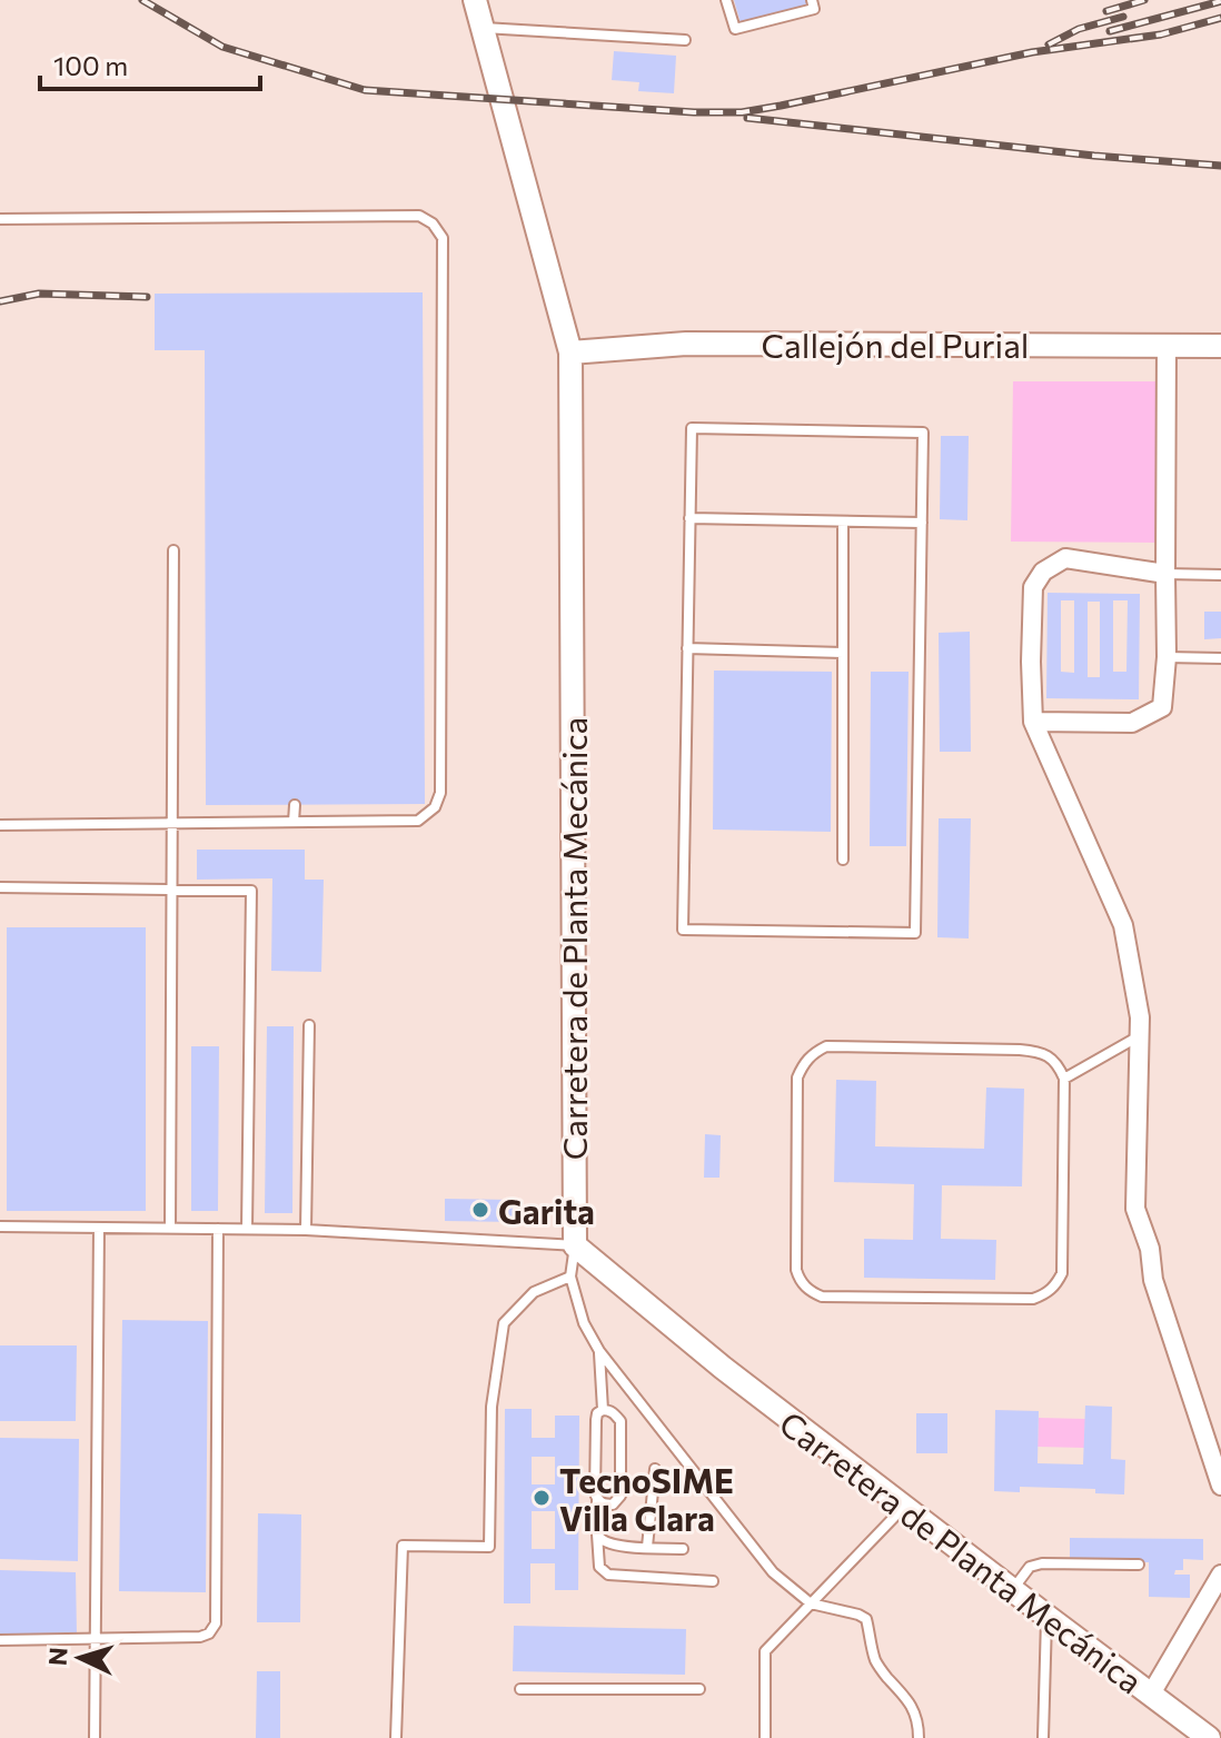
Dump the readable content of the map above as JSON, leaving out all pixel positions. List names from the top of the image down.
{
  "streets": {
    "street": ["Callejón del Purial", "Carretera de Planta Mecánica"]
  },
  "crossings": [
    ["Callejón del Purial", "Carretera de Planta Mecánica"]
  ],
  "places": ["Garita", "TecnoSIME Villa Clara"],
  "scale_bar": "100 m",
  "north": "left"
}
